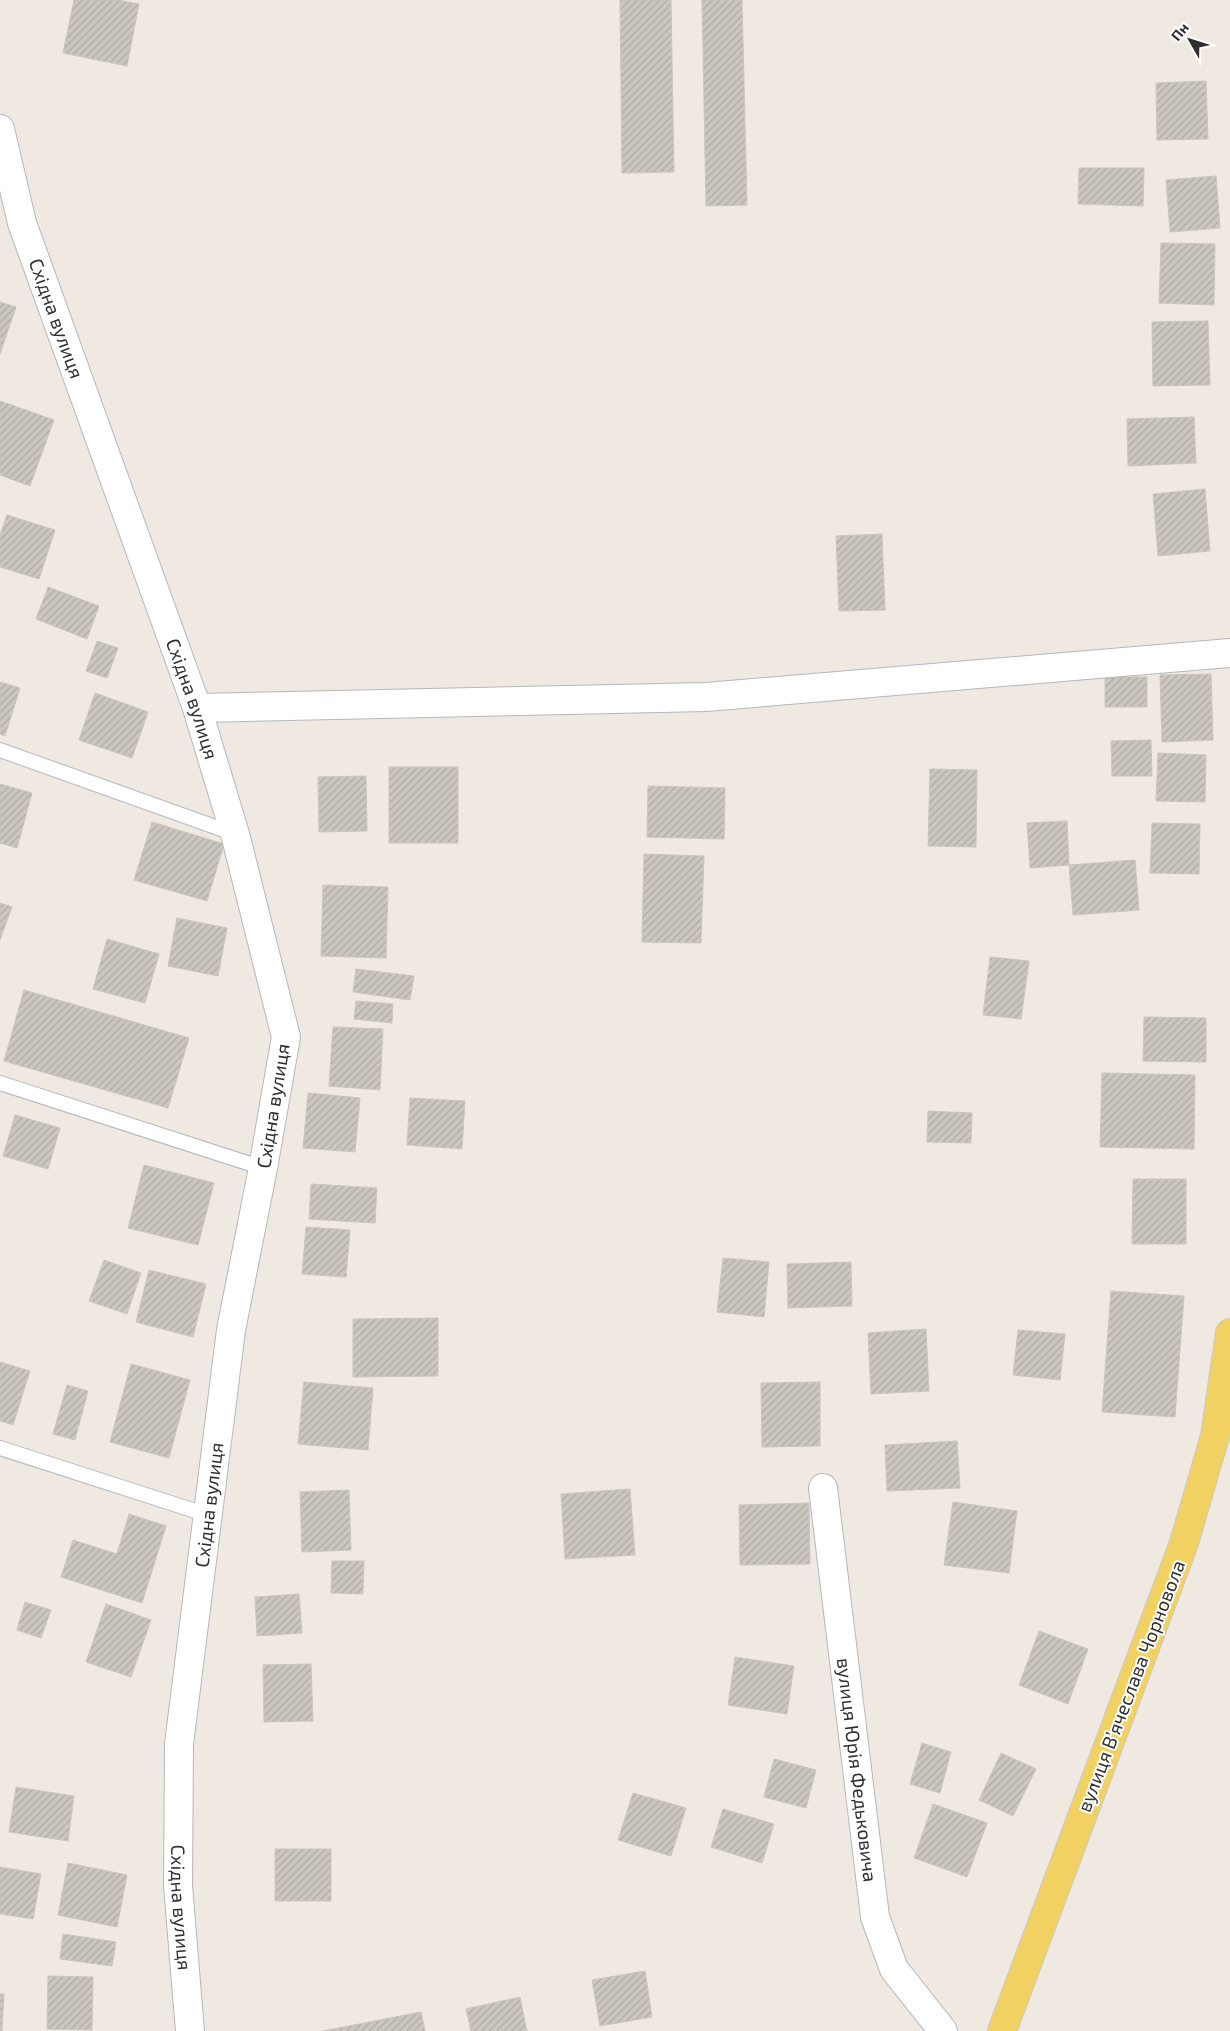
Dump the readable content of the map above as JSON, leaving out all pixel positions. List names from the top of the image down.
{
  "streets": {
    "main road": ["вулиця Вʼячеслава Чорновола"],
    "street": ["Східна вулиця", "вулиця Юрія Федьковича"]
  },
  "north": "top left"
}
